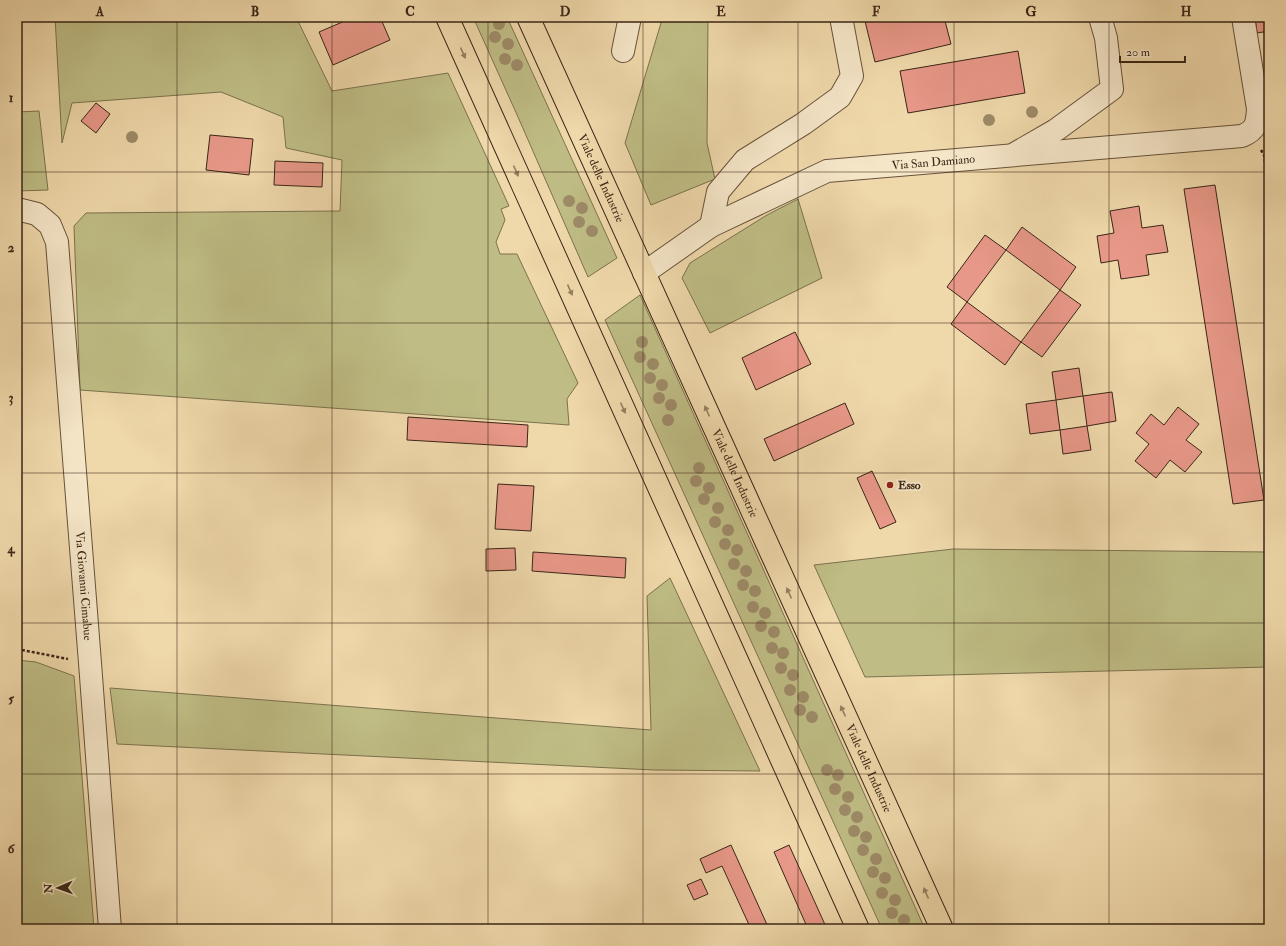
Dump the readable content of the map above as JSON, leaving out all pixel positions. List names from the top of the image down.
{
  "streets": {
    "main road": ["Viale delle Industrie"],
    "street": ["Via San Damiano", "Via Giovanni Cimabue"]
  },
  "crossings": [
    ["Via San Damiano", "Viale delle Industrie"]
  ],
  "places": ["Esso"],
  "scale_bar": "20 m",
  "north": "left",
  "grid": {
    "columns": [
      "A",
      "B",
      "C",
      "D",
      "E",
      "F",
      "G",
      "H"
    ],
    "rows": [
      "1",
      "2",
      "3",
      "4",
      "5",
      "6"
    ]
  }
}
